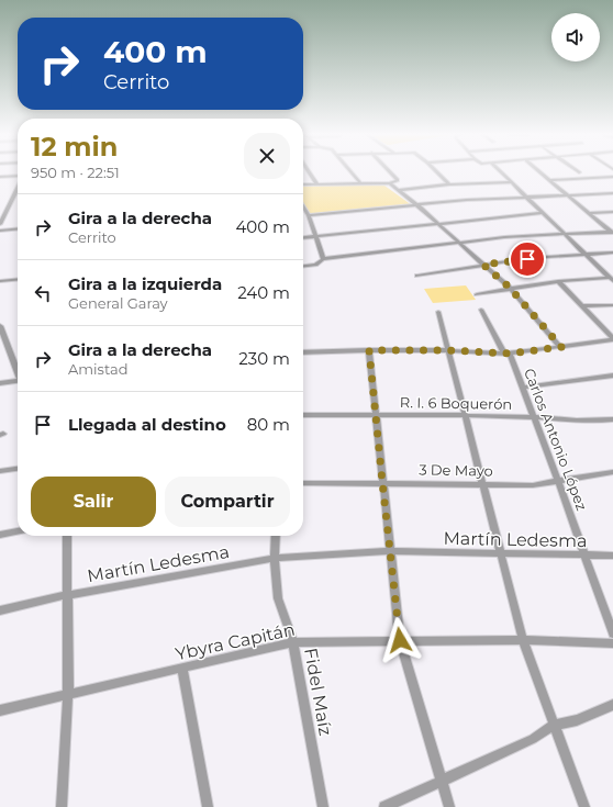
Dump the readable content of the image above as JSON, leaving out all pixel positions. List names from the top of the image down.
{
  "streets": {
    "street": [
      "R. I. 6 Boquerón",
      "Carlos Antonio López",
      "3 De Mayo",
      "Martín Ledesma",
      "Ybyra Capitán",
      "Fidel Maíz"
    ]
  },
  "crossings": [
    ["R. I. 6 Boquerón", "Carlos Antonio López"],
    ["Carlos Antonio López", "3 De Mayo"],
    ["Carlos Antonio López", "Martín Ledesma"],
    ["Martín Ledesma", "Fidel Maíz"],
    ["Ybyra Capitán", "Fidel Maíz"]
  ],
  "page": {
    "turn": ["400 m", "Cerrito"],
    "heading": ["12 min", "950 m · 22:51"],
    "list": [
      {
        "name": "Gira a la derecha",
        "note": "Cerrito",
        "value": "400 m"
      },
      {
        "name": "Gira a la izquierda",
        "note": "General Garay",
        "value": "240 m"
      },
      {
        "name": "Gira a la derecha",
        "note": "Amistad",
        "value": "230 m"
      },
      {
        "name": "Llegada al destino",
        "value": "80 m"
      }
    ],
    "buttons": ["Salir", "Compartir"]
  }
}
